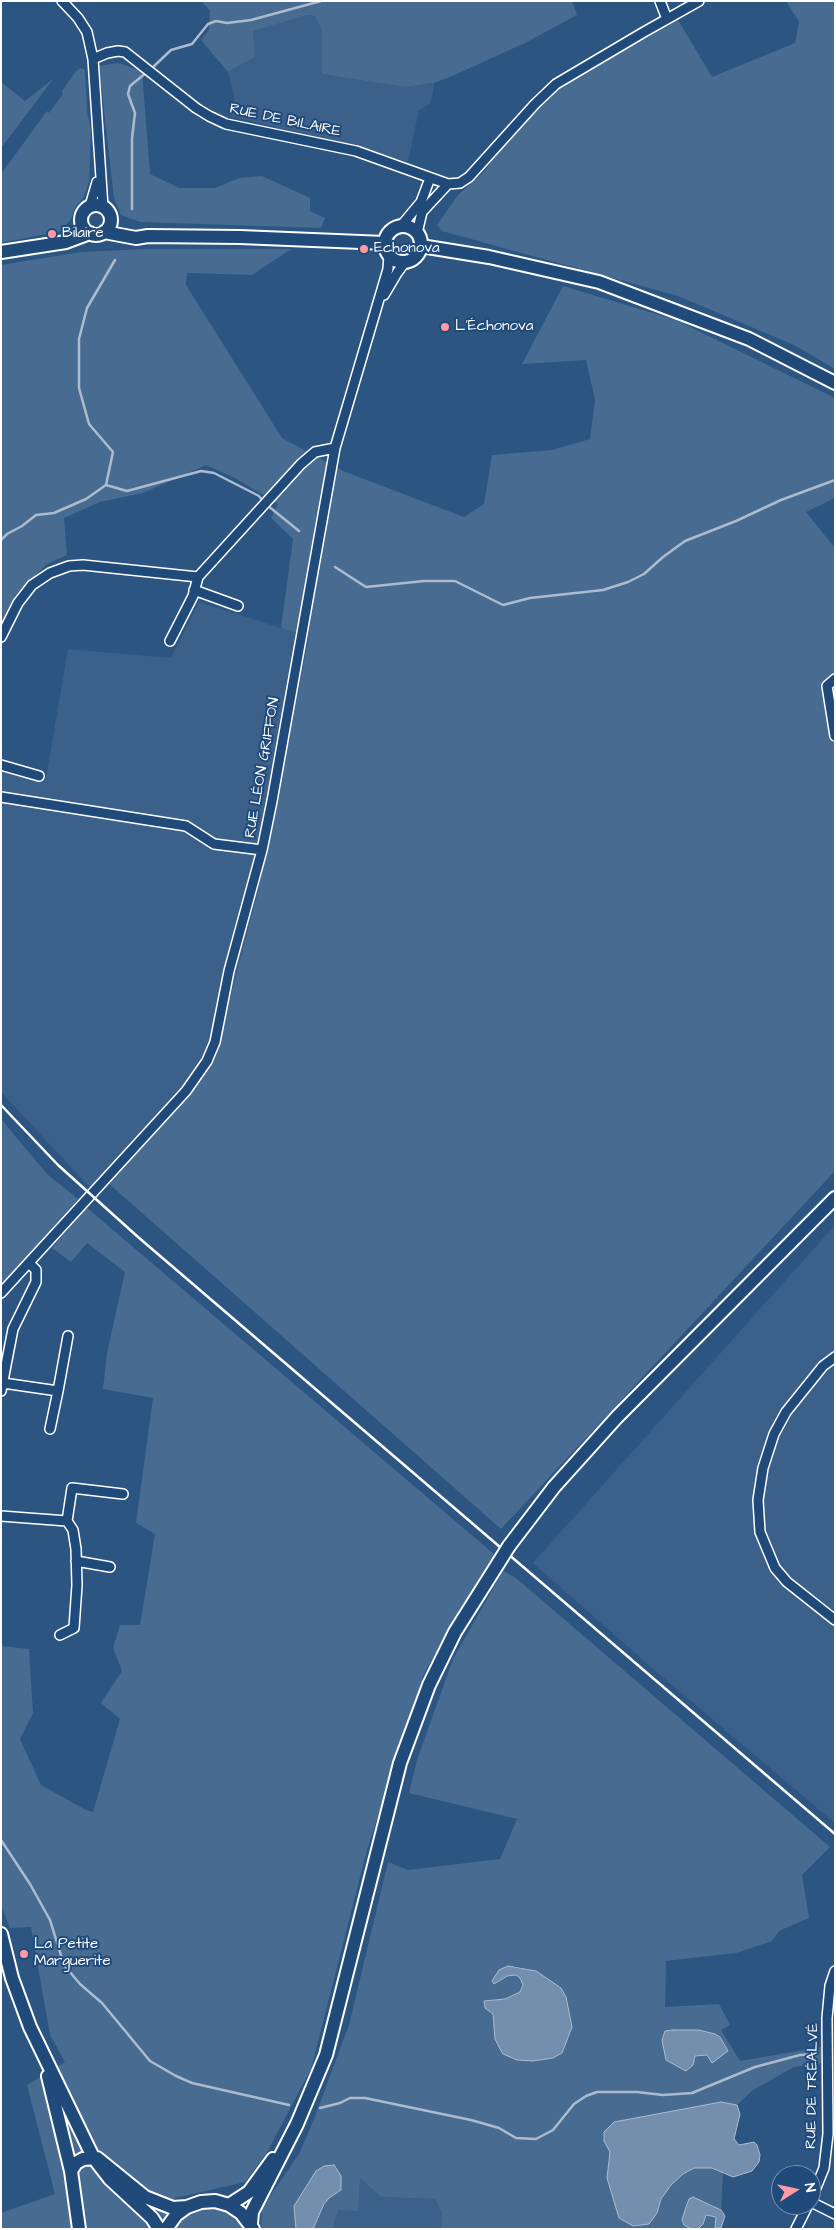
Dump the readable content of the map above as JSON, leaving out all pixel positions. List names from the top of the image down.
{
  "streets": {
    "street": ["RUE DE BILAIRE", "RUE LÉON GRIFFON", "RUE DE TRÉALVÉ"]
  },
  "places": [
    "Bilaire",
    "Echonova",
    "L'Échonova",
    "La Petite Marguerite"
  ],
  "north": "right"
}
